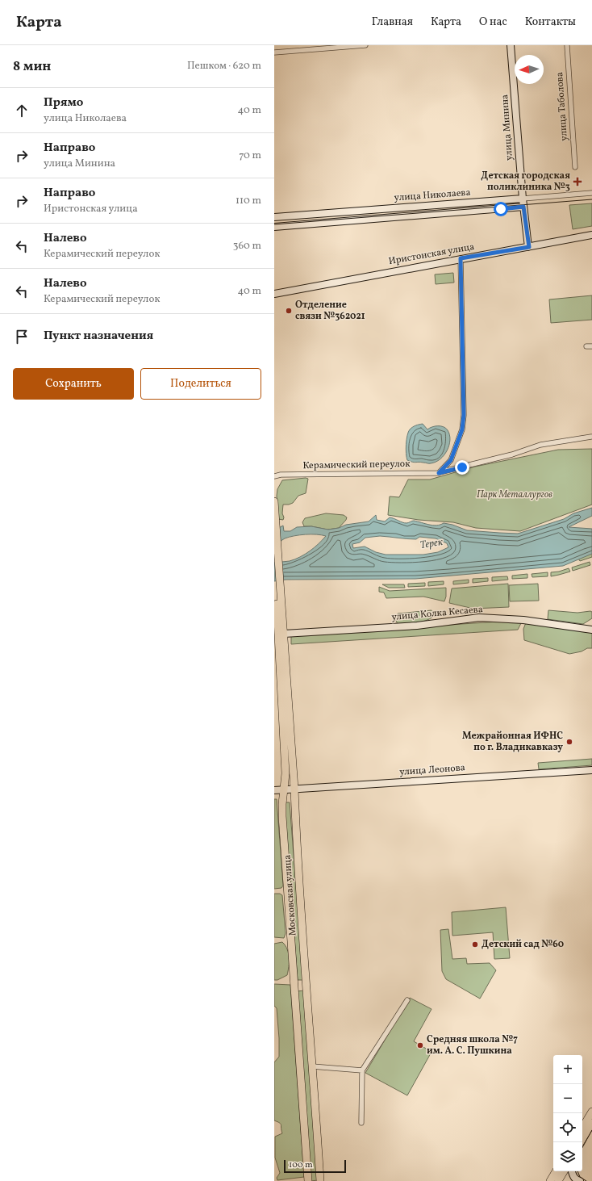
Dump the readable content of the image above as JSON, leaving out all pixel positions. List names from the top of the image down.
{
  "streets": {
    "main road": ["Московская улица"],
    "street": [
      "улица Таболова",
      "улица Минина",
      "улица Николаева",
      "Иристонская улица",
      "Керамический переулок",
      "улица Колка Кесаева",
      "улица Леонова"
    ]
  },
  "crossings": [
    ["улица Минина", "улица Николаева"],
    ["улица Минина", "Иристонская улица"],
    ["улица Колка Кесаева", "Московская улица"],
    ["улица Леонова", "Московская улица"]
  ],
  "water": ["Терек"],
  "parks": ["Парк Металлургов"],
  "places": {
    "health": ["Детская городская поликлиника №3"],
    "other": [
      "Отделение связи №362021",
      "Межрайонная ИФНС по г. Владикавказу",
      "Детский сад №60",
      "Средняя школа №7 им. А. С. Пушкина"
    ]
  },
  "scale_bar": "100 m",
  "north": "left",
  "page": {
    "header": "Карта",
    "nav": [
      "Главная",
      "Карта",
      "О нас",
      "Контакты"
    ],
    "heading": ["8 мин", "Пешком · 620 m"],
    "list": [
      ["Прямо", "улица Николаева", "40 m"],
      ["Направо", "улица Минина", "70 m"],
      ["Направо", "Иристонская улица", "110 m"],
      ["Налево", "Керамический переулок", "360 m"],
      ["Налево", "Керамический переулок", "40 m"],
      "Пункт назначения"
    ],
    "buttons": ["Сохранить", "Поделиться"],
    "map_buttons": ["+", "−"],
    "scale": "100 m"
  }
}
